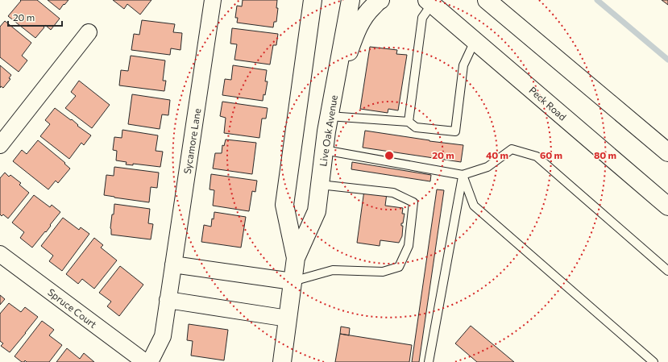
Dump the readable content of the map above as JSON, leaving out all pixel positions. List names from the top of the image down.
{
  "streets": {
    "main road": ["Peck Road", "Live Oak Avenue"],
    "street": ["Sycamore Lane", "Spruce Court"]
  },
  "crossings": [
    ["Sycamore Lane", "Spruce Court"]
  ],
  "scale_bar": "20 m",
  "rings": [
    "20 m",
    "40 m",
    "60 m",
    "80 m"
  ]
}
